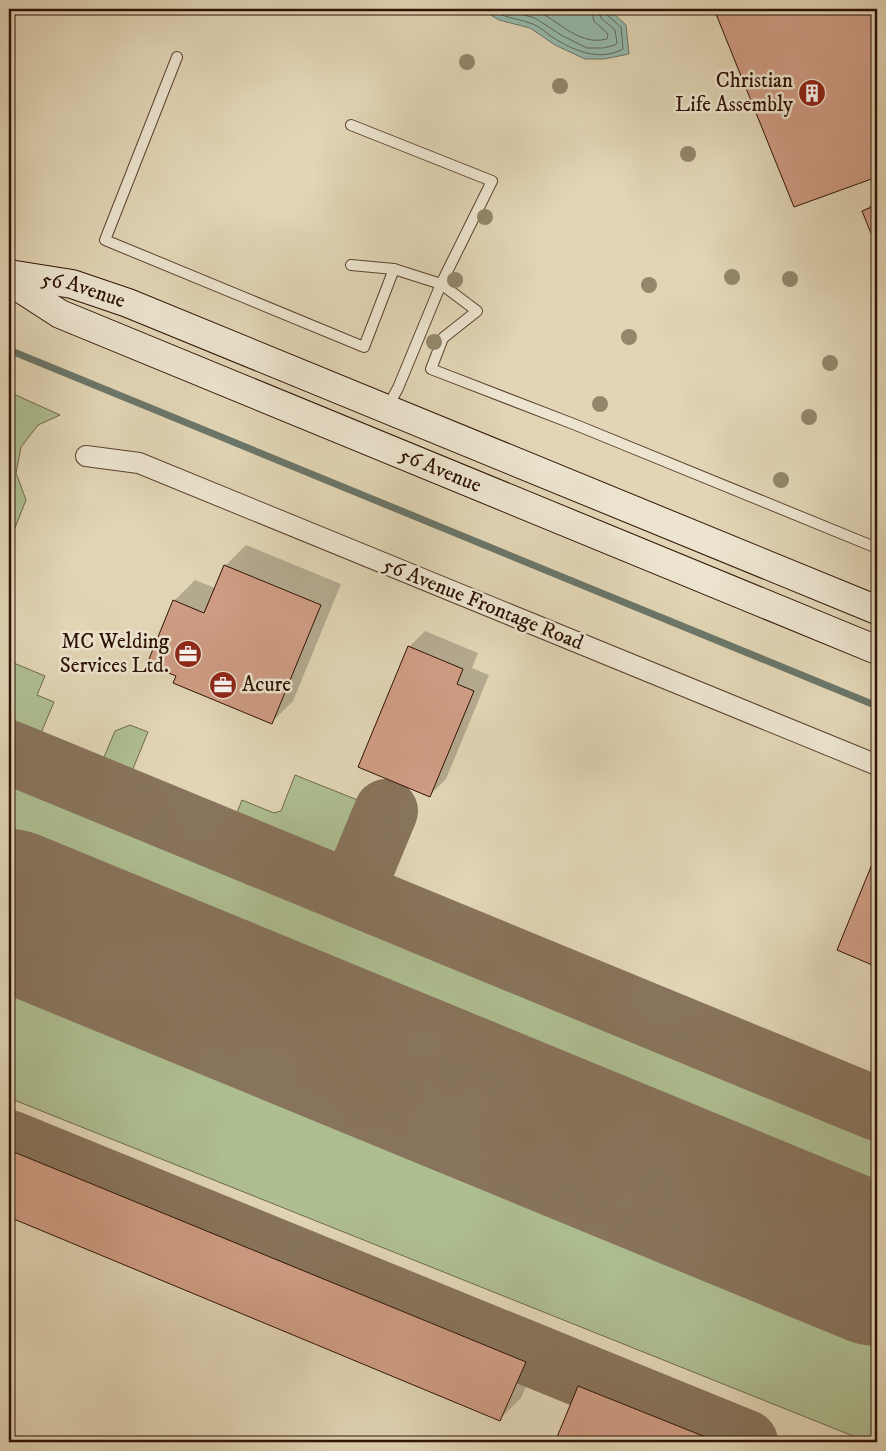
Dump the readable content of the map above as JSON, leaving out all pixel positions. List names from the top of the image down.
{
  "streets": {
    "main road": ["56 Avenue"],
    "street": ["56 Avenue Frontage Road"]
  },
  "places": {
    "building": ["Christian Life Assembly"],
    "office": ["MC Welding Services Ltd.", "Acure"]
  }
}
